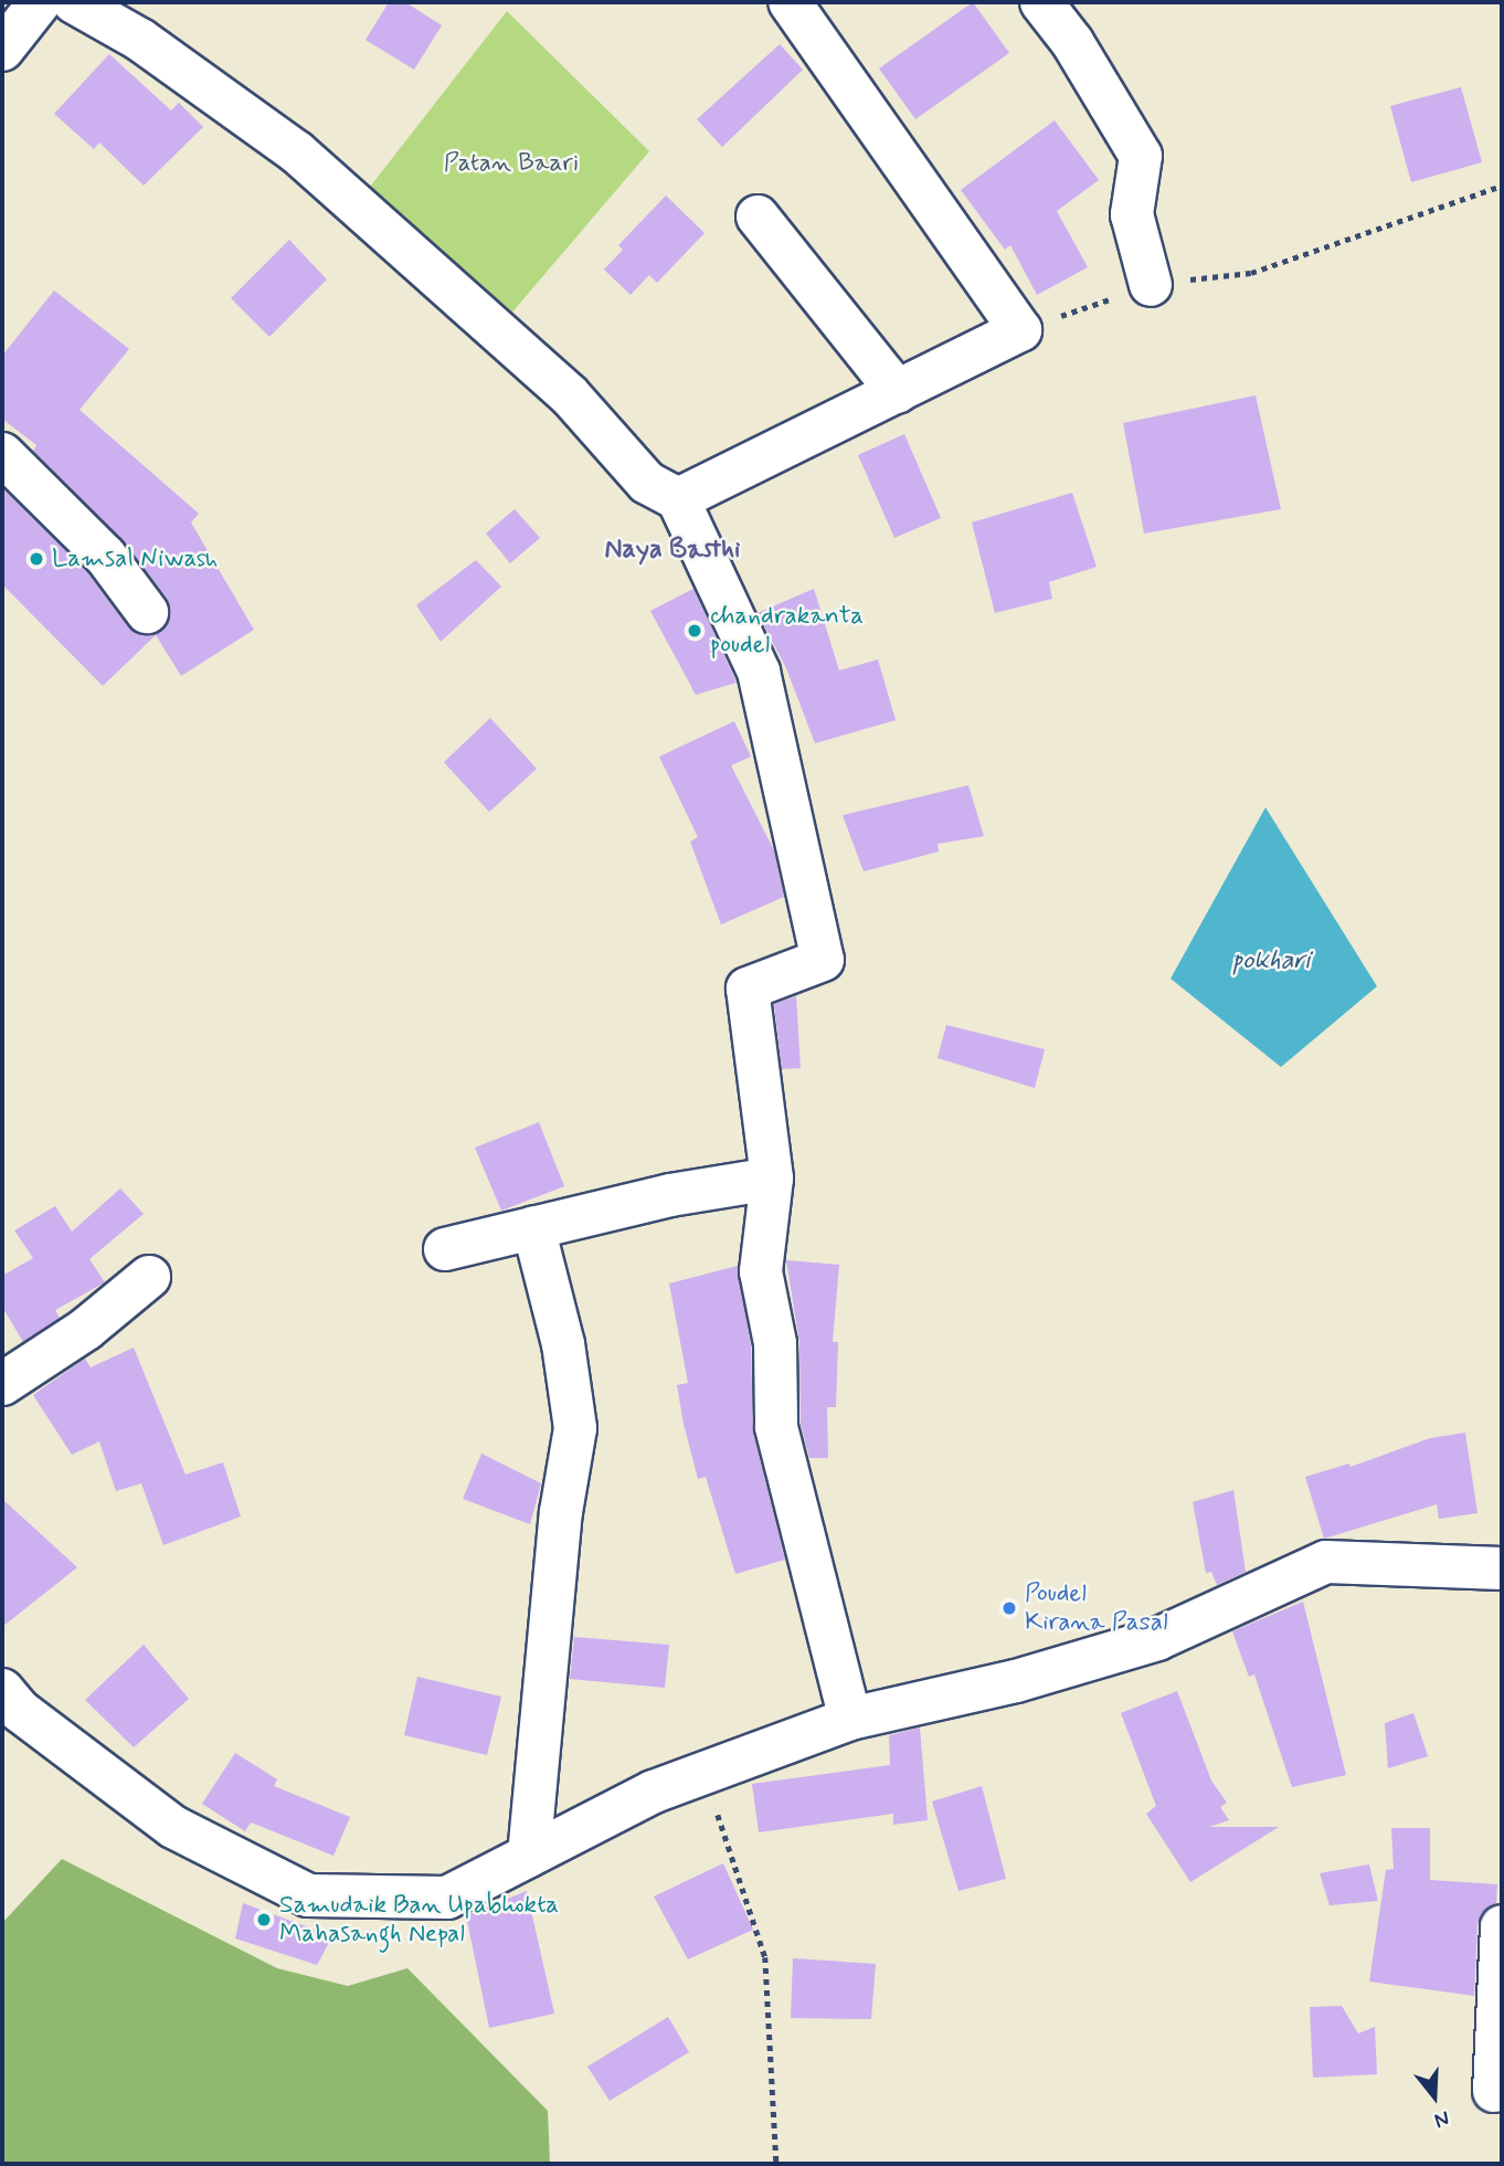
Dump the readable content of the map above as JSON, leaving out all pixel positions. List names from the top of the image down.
{
  "districts": ["Naya Basthi"],
  "water": ["pokhari"],
  "parks": ["Patan Baari"],
  "places": [
    "Lamsal Niwash",
    "chandrakanta poudel",
    "Poudel Kirana Pasal",
    "Samudaik Ban Upabhokta Mahasangh Nepal"
  ],
  "north": "bottom"
}
